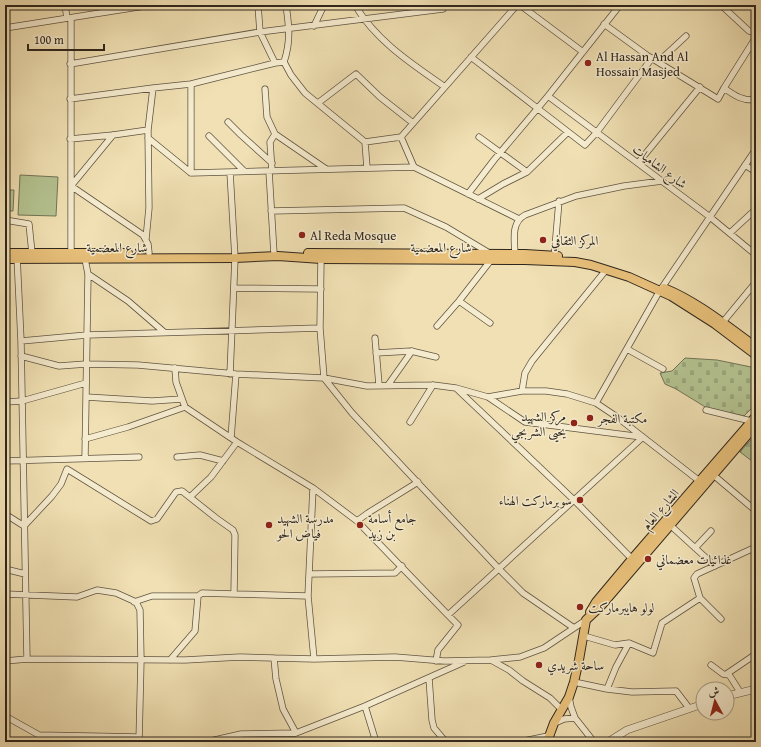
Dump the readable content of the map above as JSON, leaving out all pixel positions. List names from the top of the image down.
{
  "streets": {
    "main road": ["شارع المعضمية", "الشارع العام"],
    "street": ["شارع الشاميات"]
  },
  "places": [
    "Al Hassan And Al Hossain Masjed",
    "Al Reda Mosque",
    "المركز الثقافي",
    "مكتبة الفجر",
    "مركز الشهيد يحيى الشربجي",
    "سوبرماركت الهناء",
    "مدرسة الشهيد فياض الحو",
    "جامع أسامة بن زيد",
    "غذائيات معضماني",
    "لولو هايبرماركت",
    "ساحة شريدي"
  ],
  "scale_bar": "100 m",
  "north": "top"
}
